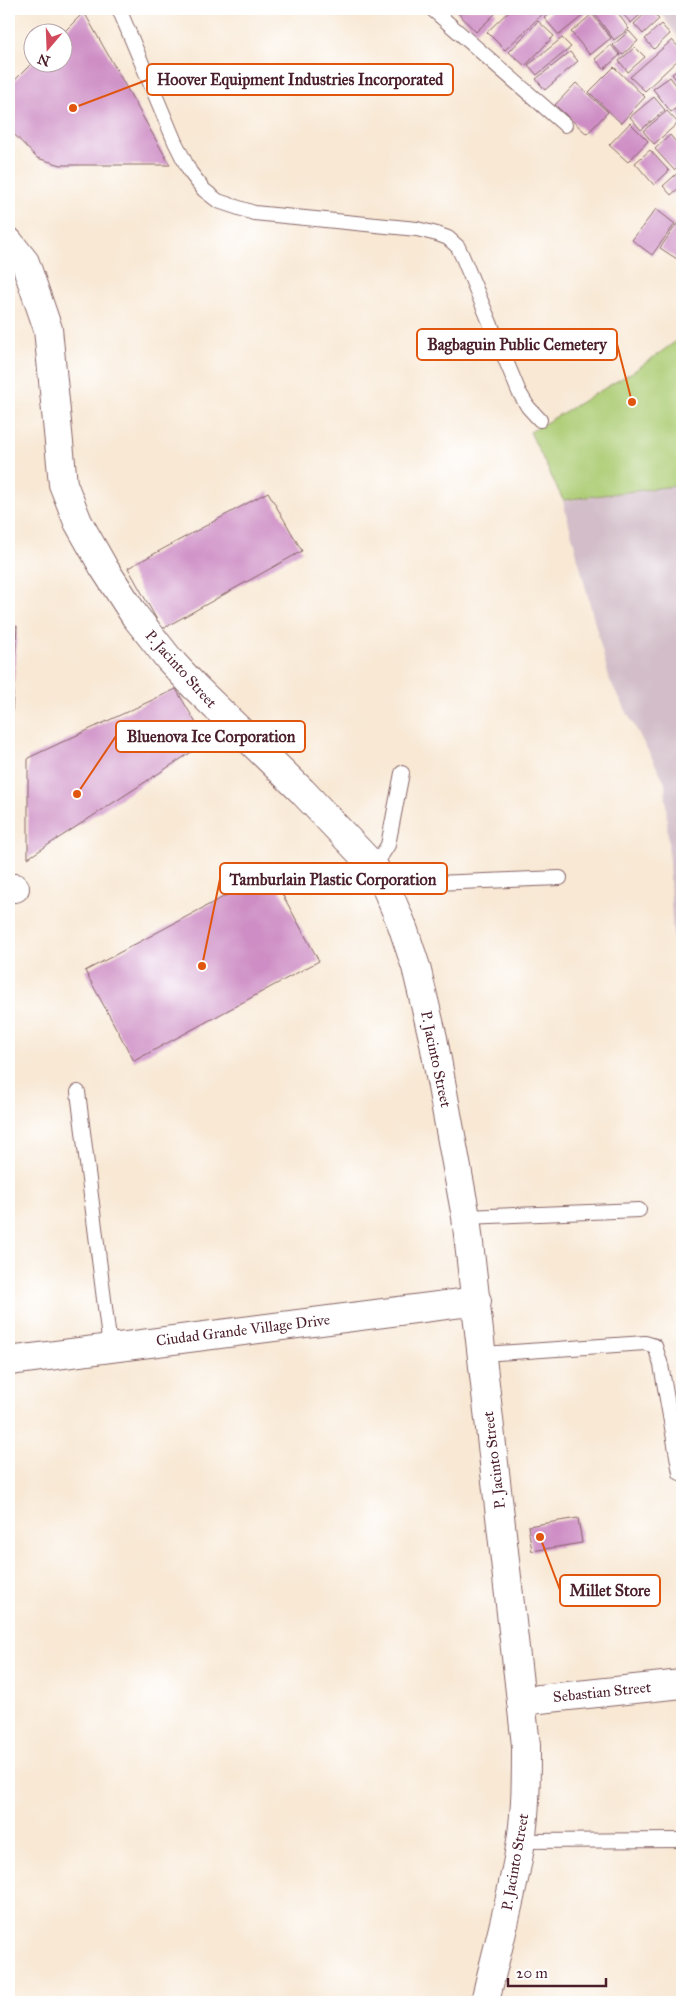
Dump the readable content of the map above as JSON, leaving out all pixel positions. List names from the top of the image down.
{
  "streets": {
    "street": ["P. Jacinto Street", "Ciudad Grande Village Drive", "Sebastian Street"]
  },
  "crossings": [
    ["P. Jacinto Street", "Ciudad Grande Village Drive"],
    ["P. Jacinto Street", "Sebastian Street"]
  ],
  "places": [
    "Hoover Equipment Industries Incorporated",
    "Bagbaguin Public Cemetery",
    "Bluenova Ice Corporation",
    "Tamburlain Plastic Corporation",
    "Millet Store"
  ],
  "scale_bar": "20 m",
  "north": "bottom"
}
